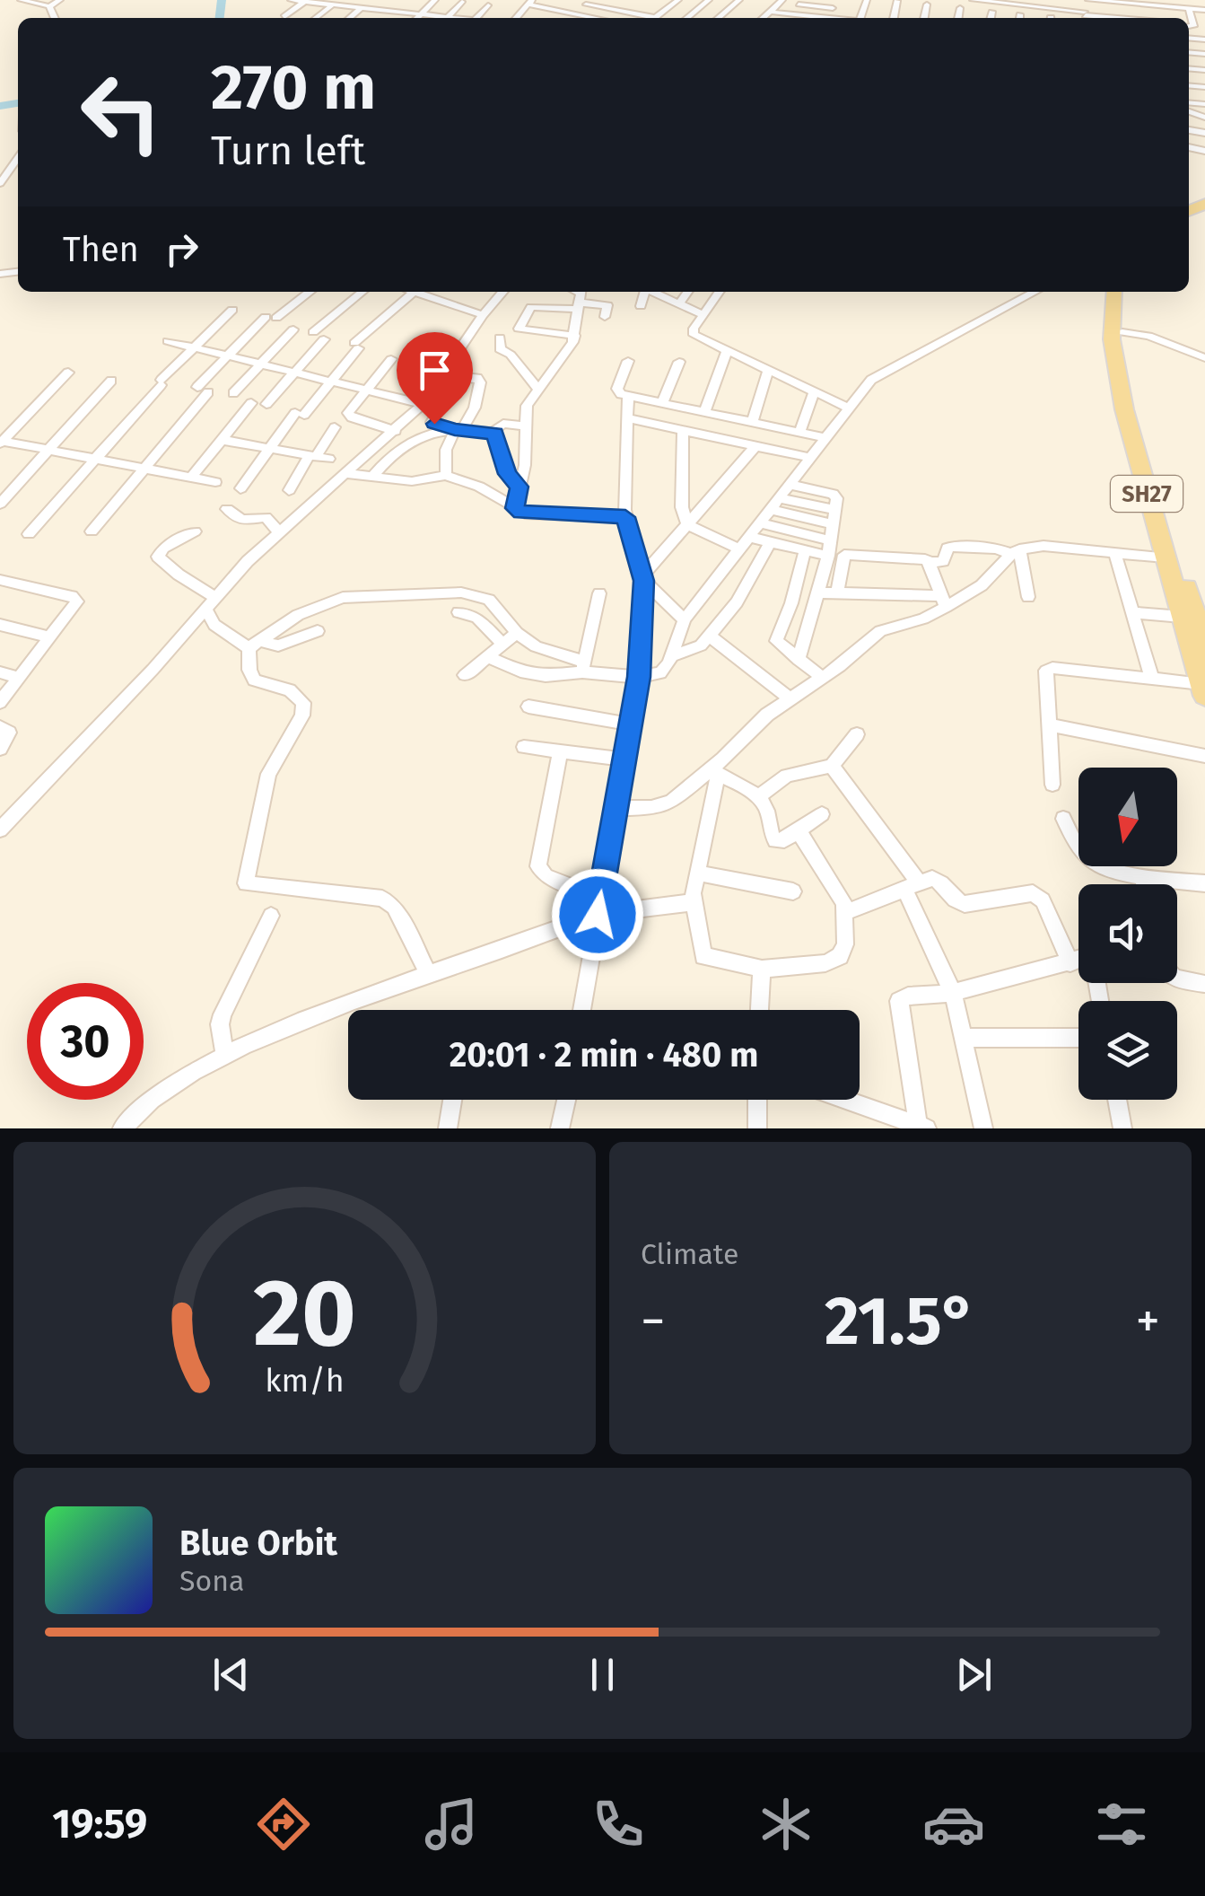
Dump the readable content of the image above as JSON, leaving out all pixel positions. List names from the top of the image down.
{
  "streets": {
    "main road": ["SH27"]
  },
  "north": "bottom",
  "page": {
    "turn": ["270 m", "Turn left"],
    "then": "Then",
    "limit": "30",
    "trip": "20:01 · 2 min · 480 m",
    "tile": "Climate",
    "heat": ["−", "21.5°", "+"],
    "song": ["Blue Orbit", "Sona"],
    "tabs": "19:59",
    "gauge": ["20", "km/h"]
  }
}
